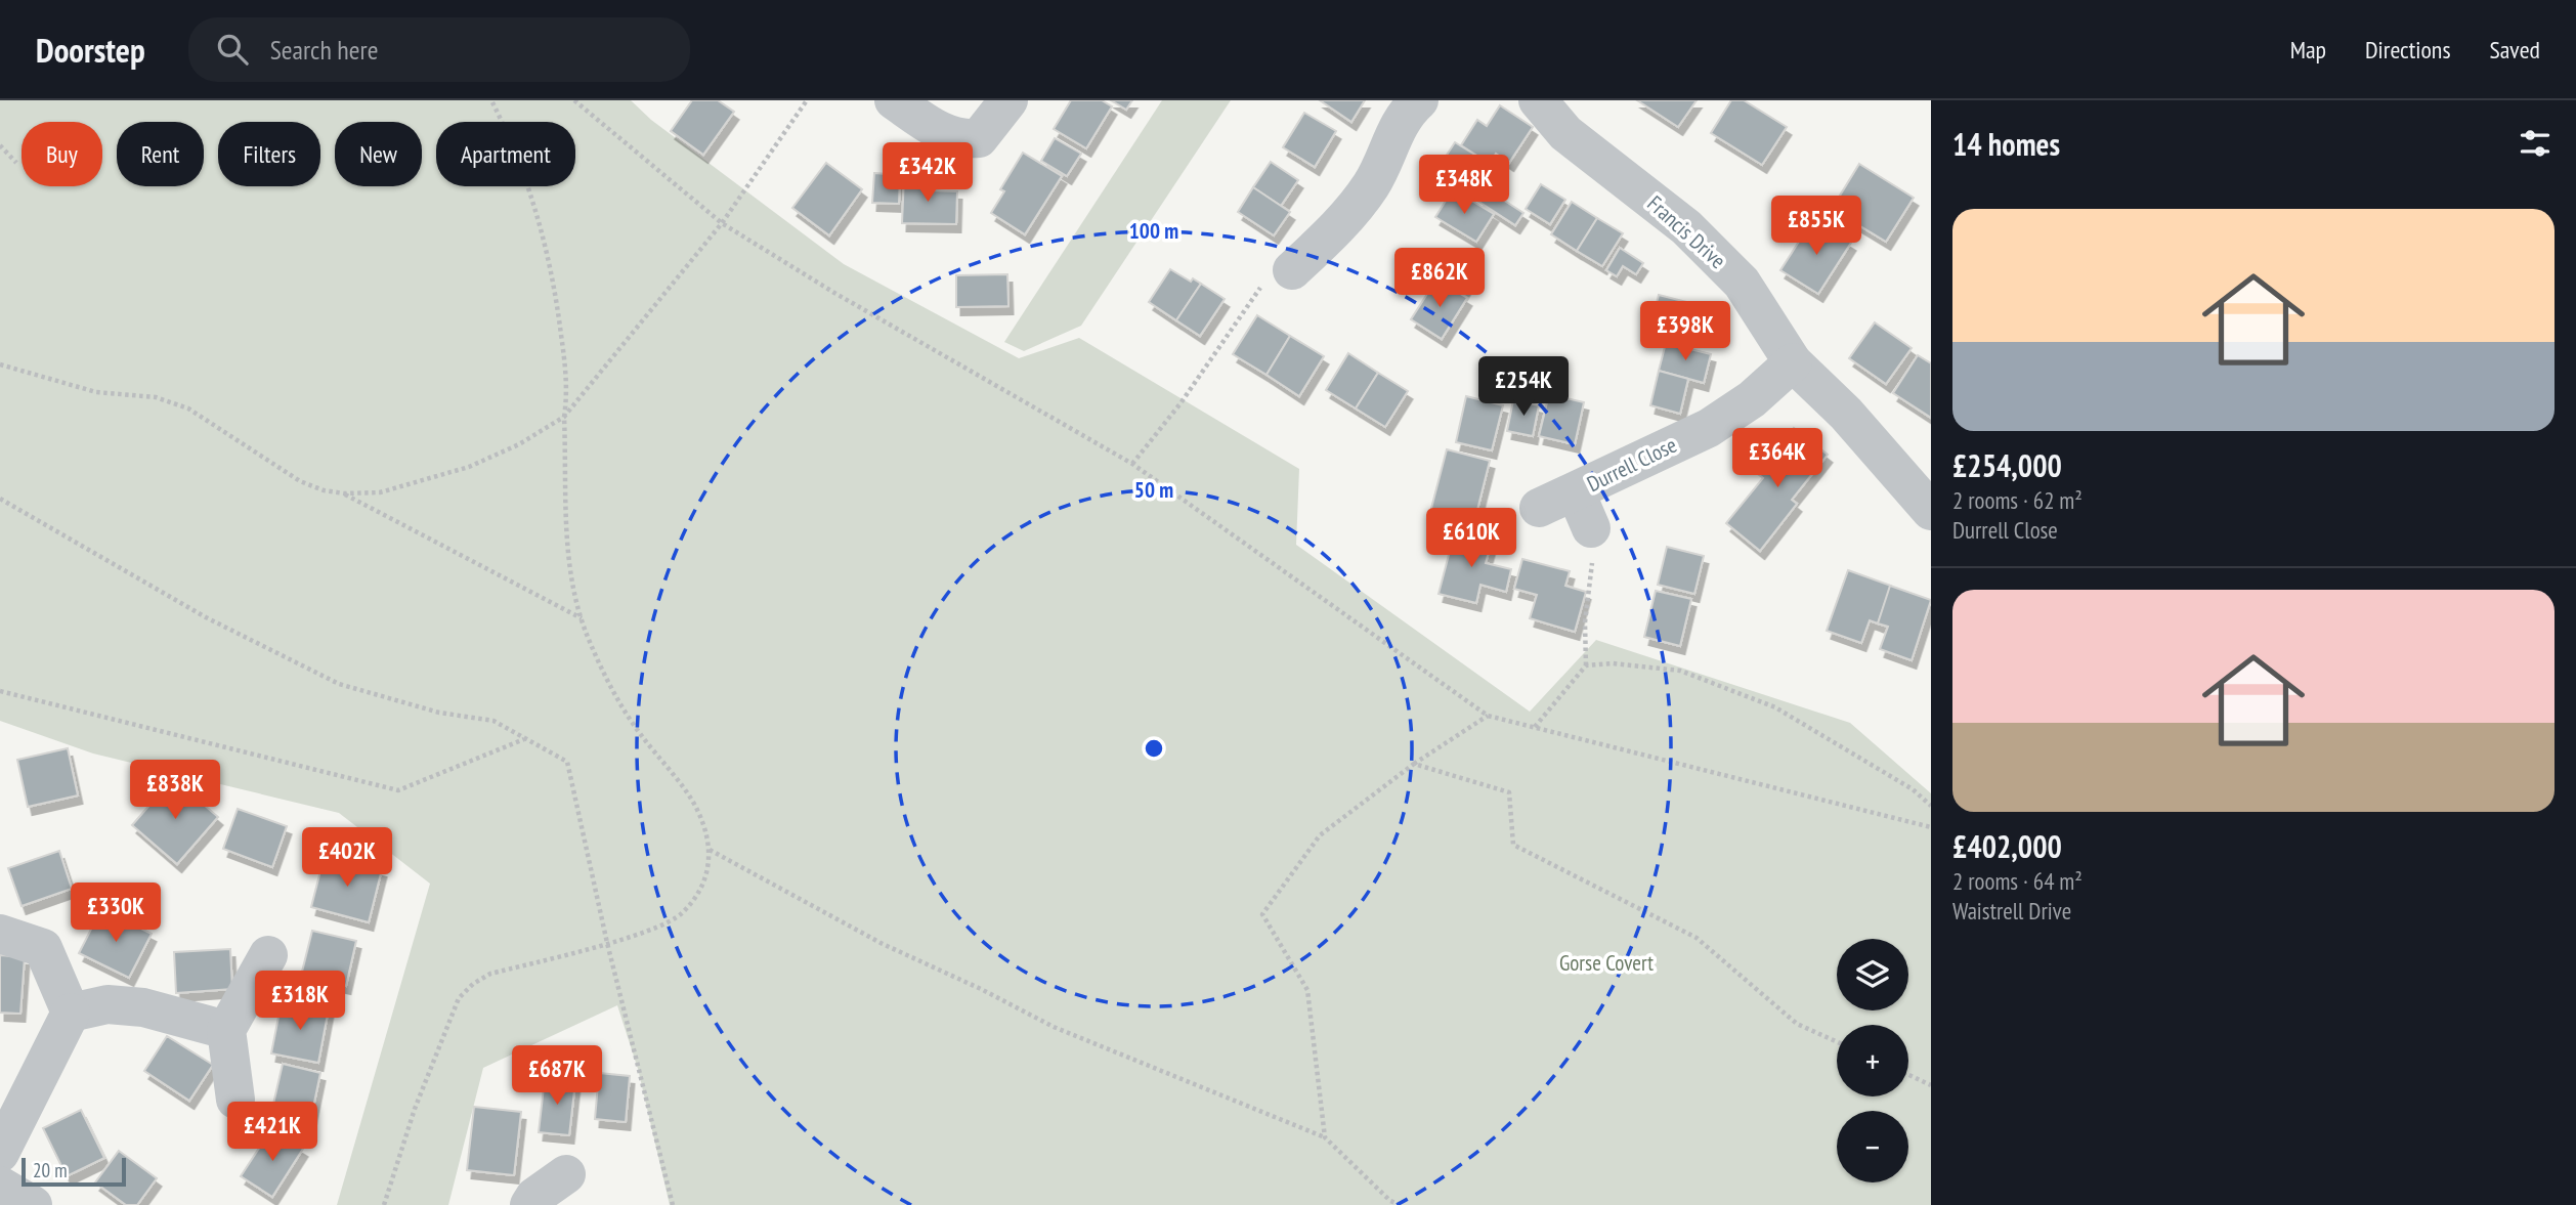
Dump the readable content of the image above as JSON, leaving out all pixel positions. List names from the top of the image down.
{
  "streets": {
    "street": ["Francis Drive", "Durrell Close"]
  },
  "crossings": [
    ["Francis Drive", "Durrell Close"]
  ],
  "parks": ["Gorse Covert"],
  "scale_bar": "20 m",
  "page": {
    "header": "Doorstep",
    "search": "Search here",
    "nav": ["Map", "Directions", "Saved"],
    "heading": "14 homes",
    "chip": [
      "Buy",
      "Rent",
      "Filters",
      "New",
      "Apartment"
    ],
    "price": [
      "£342K",
      "£348K",
      "£855K",
      "£862K",
      "£398K",
      "£254K",
      "£364K",
      "£610K",
      "£838K",
      "£402K",
      "£330K",
      "£318K",
      "£687K",
      "£421K"
    ],
    "list": [
      {
        "name": "£254,000",
        "note": "2 rooms · 62 m² · Durrell Close"
      },
      {
        "name": "£402,000",
        "note": "2 rooms · 64 m² · Waistrell Drive"
      }
    ],
    "map_buttons": ["+", "−"],
    "scale": "20 m"
  },
  "rings": ["100 m", "50 m"]
}
